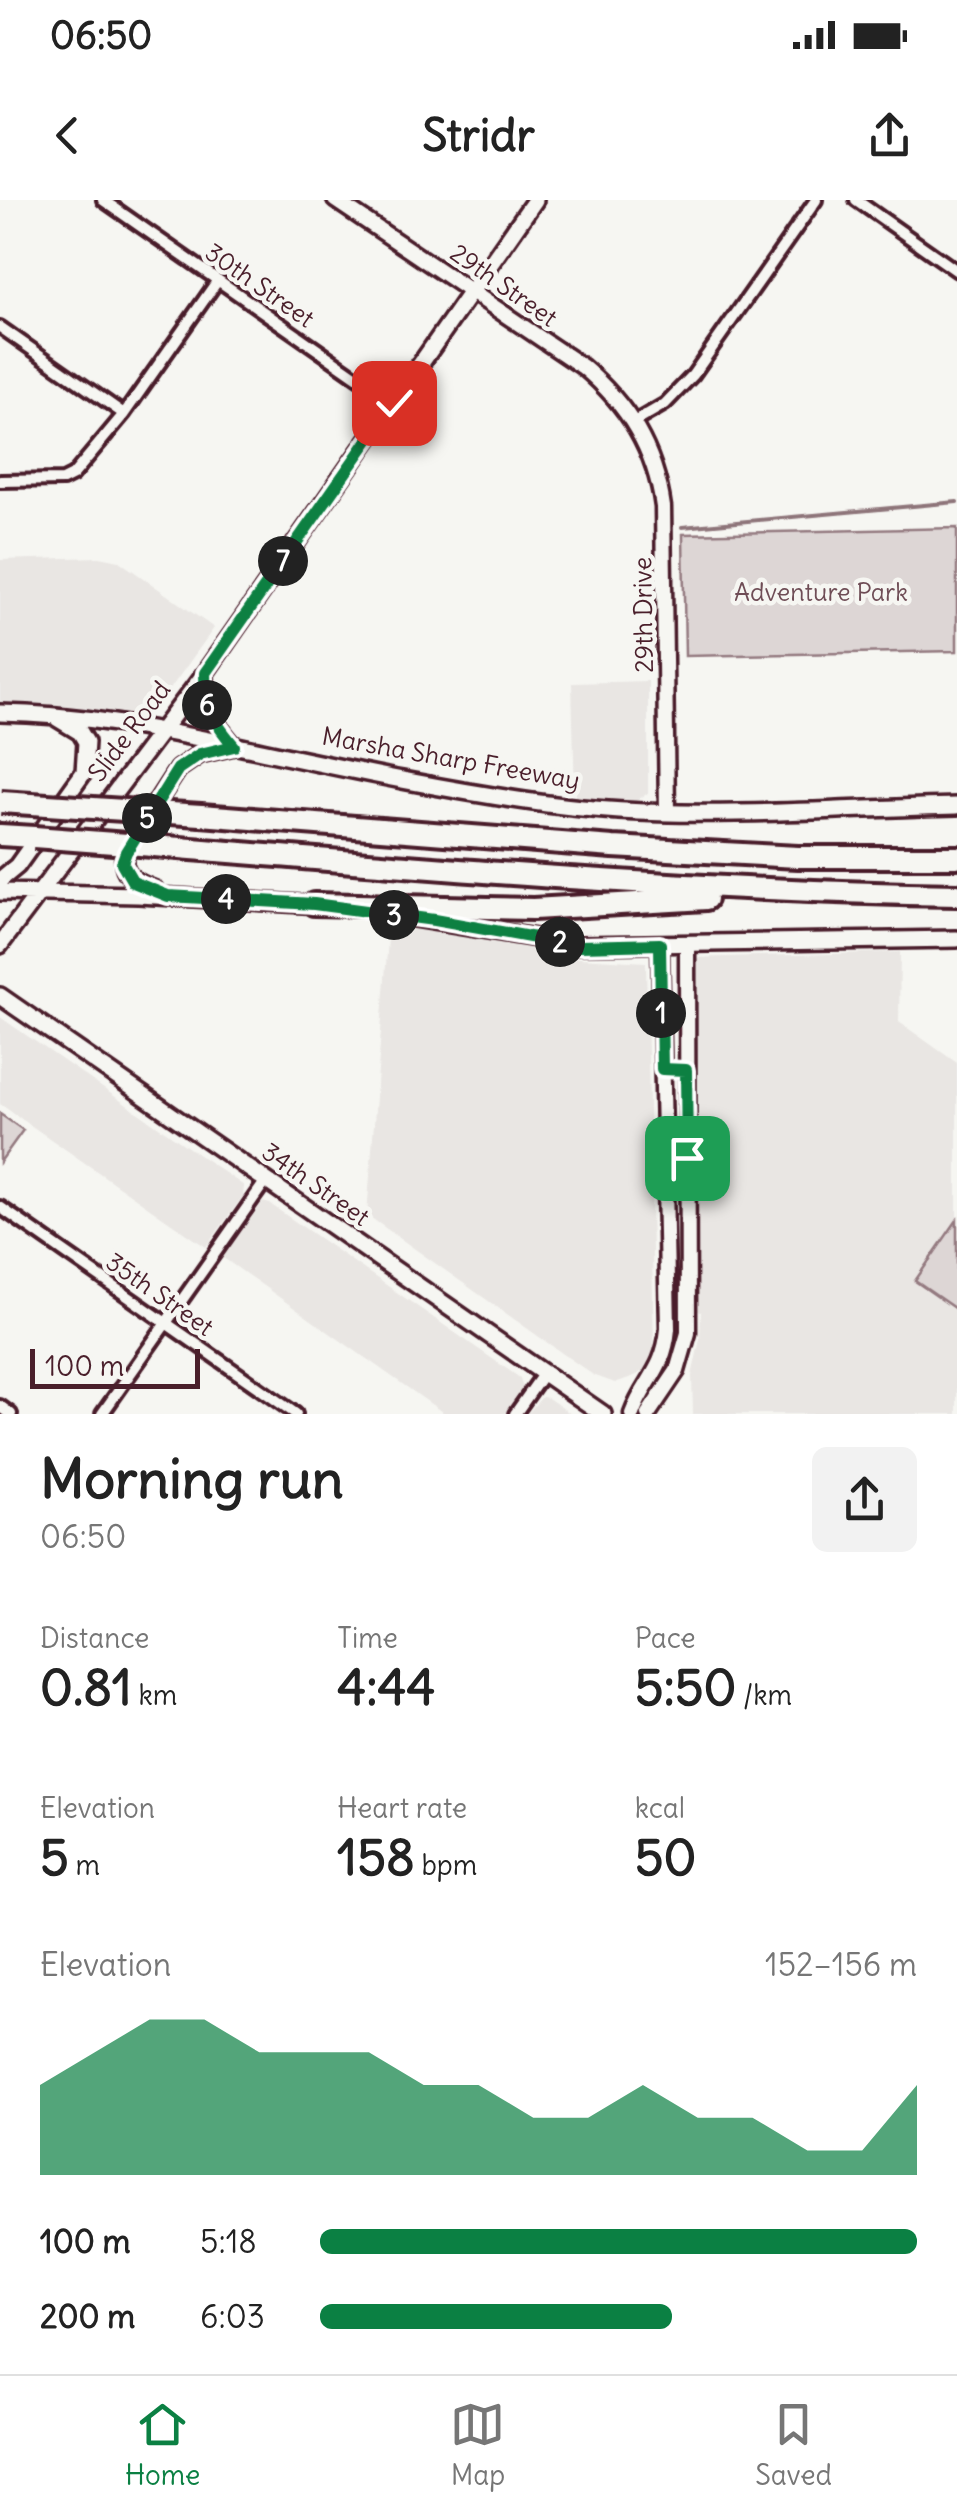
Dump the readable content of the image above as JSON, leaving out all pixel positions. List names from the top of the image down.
{
  "streets": {
    "main road": ["Slide Road", "Marsha Sharp Freeway", "34th Street"],
    "street": [
      "30th Street",
      "29th Street",
      "29th Drive",
      "35th Street"
    ]
  },
  "crossings": [
    ["30th Street", "Slide Road"],
    ["29th Street", "29th Drive"],
    ["29th Street", "Slide Road"],
    ["29th Drive", "Marsha Sharp Freeway"],
    ["Slide Road", "Marsha Sharp Freeway"]
  ],
  "parks": ["Adventure Park"],
  "scale_bar": "100 m",
  "page": {
    "status": "06:50",
    "header": "Stridr",
    "pins": [
      "7",
      "6",
      "5",
      "4",
      "3",
      "2",
      "1"
    ],
    "scale": "100 m",
    "heading": ["Morning run", "06:50"],
    "stats": [
      ["Distance", "0.81 km"],
      ["Time", "4:44"],
      ["Pace", "5:50 /km"],
      ["Elevation", "5 m"],
      ["Heart rate", "158 bpm"],
      ["kcal", "50"]
    ],
    "chart": ["Elevation", "152–156 m"],
    "list": [
      {
        "name": "100 m",
        "note": "5:18"
      },
      {
        "name": "200 m",
        "note": "6:03"
      }
    ],
    "tabs": ["Home", "Map", "Saved"]
  }
}
